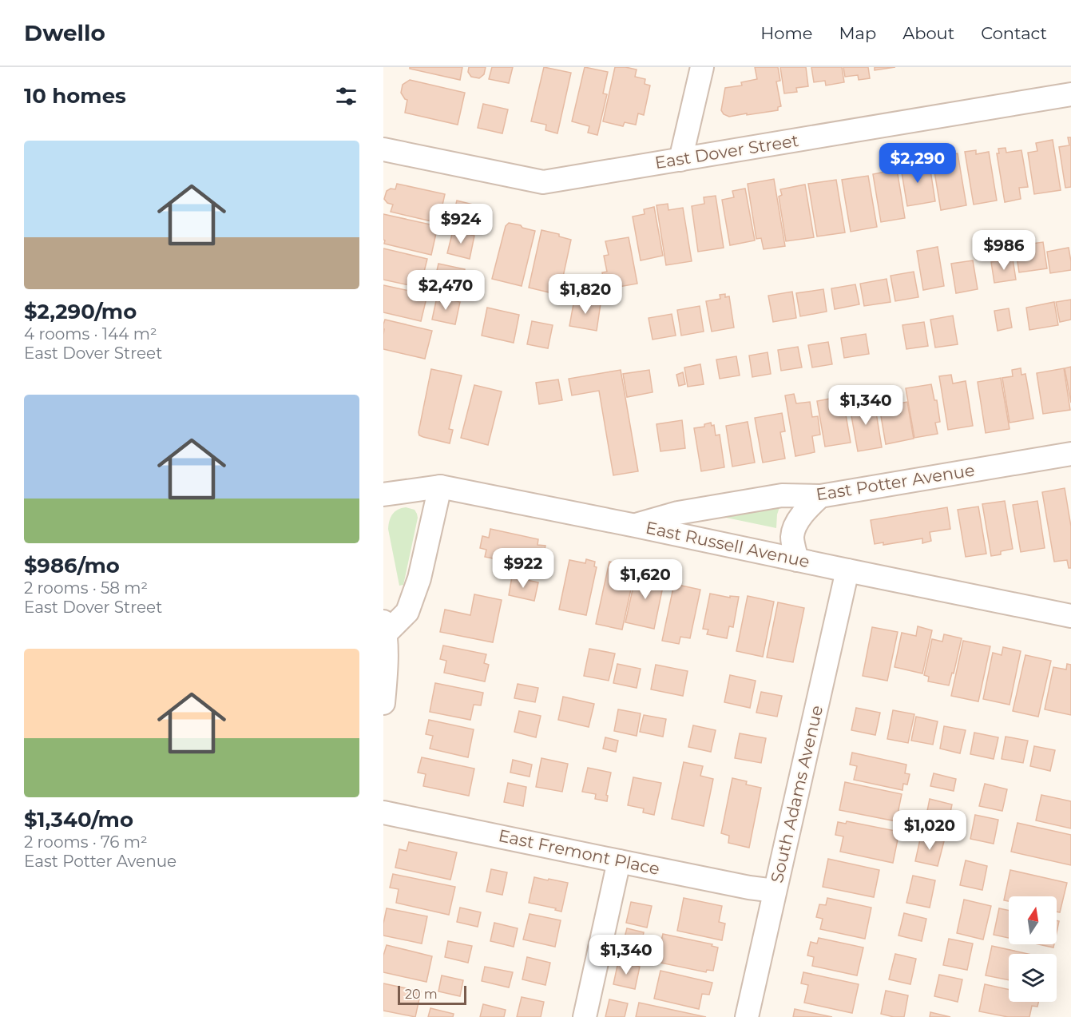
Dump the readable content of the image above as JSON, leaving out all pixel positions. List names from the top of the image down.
{
  "streets": {
    "street": [
      "East Dover Street",
      "East Potter Avenue",
      "East Russell Avenue",
      "South Adams Avenue",
      "East Fremont Place"
    ]
  },
  "crossings": [
    ["East Potter Avenue", "East Russell Avenue"],
    ["East Russell Avenue", "South Adams Avenue"],
    ["South Adams Avenue", "East Fremont Place"]
  ],
  "scale_bar": "20 m",
  "north": "top",
  "page": {
    "header": "Dwello",
    "nav": [
      "Home",
      "Map",
      "About",
      "Contact"
    ],
    "heading": "10 homes",
    "list": [
      {
        "name": "$2,290/mo",
        "note": "4 rooms · 144 m² · East Dover Street"
      },
      {
        "name": "$986/mo",
        "note": "2 rooms · 58 m² · East Dover Street"
      },
      {
        "name": "$1,340/mo",
        "note": "2 rooms · 76 m² · East Potter Avenue"
      }
    ],
    "price": [
      "$2,290",
      "$924",
      "$986",
      "$2,470",
      "$1,820",
      "$1,340",
      "$922",
      "$1,620",
      "$1,020",
      "$1,340"
    ],
    "scale": "20 m"
  }
}
